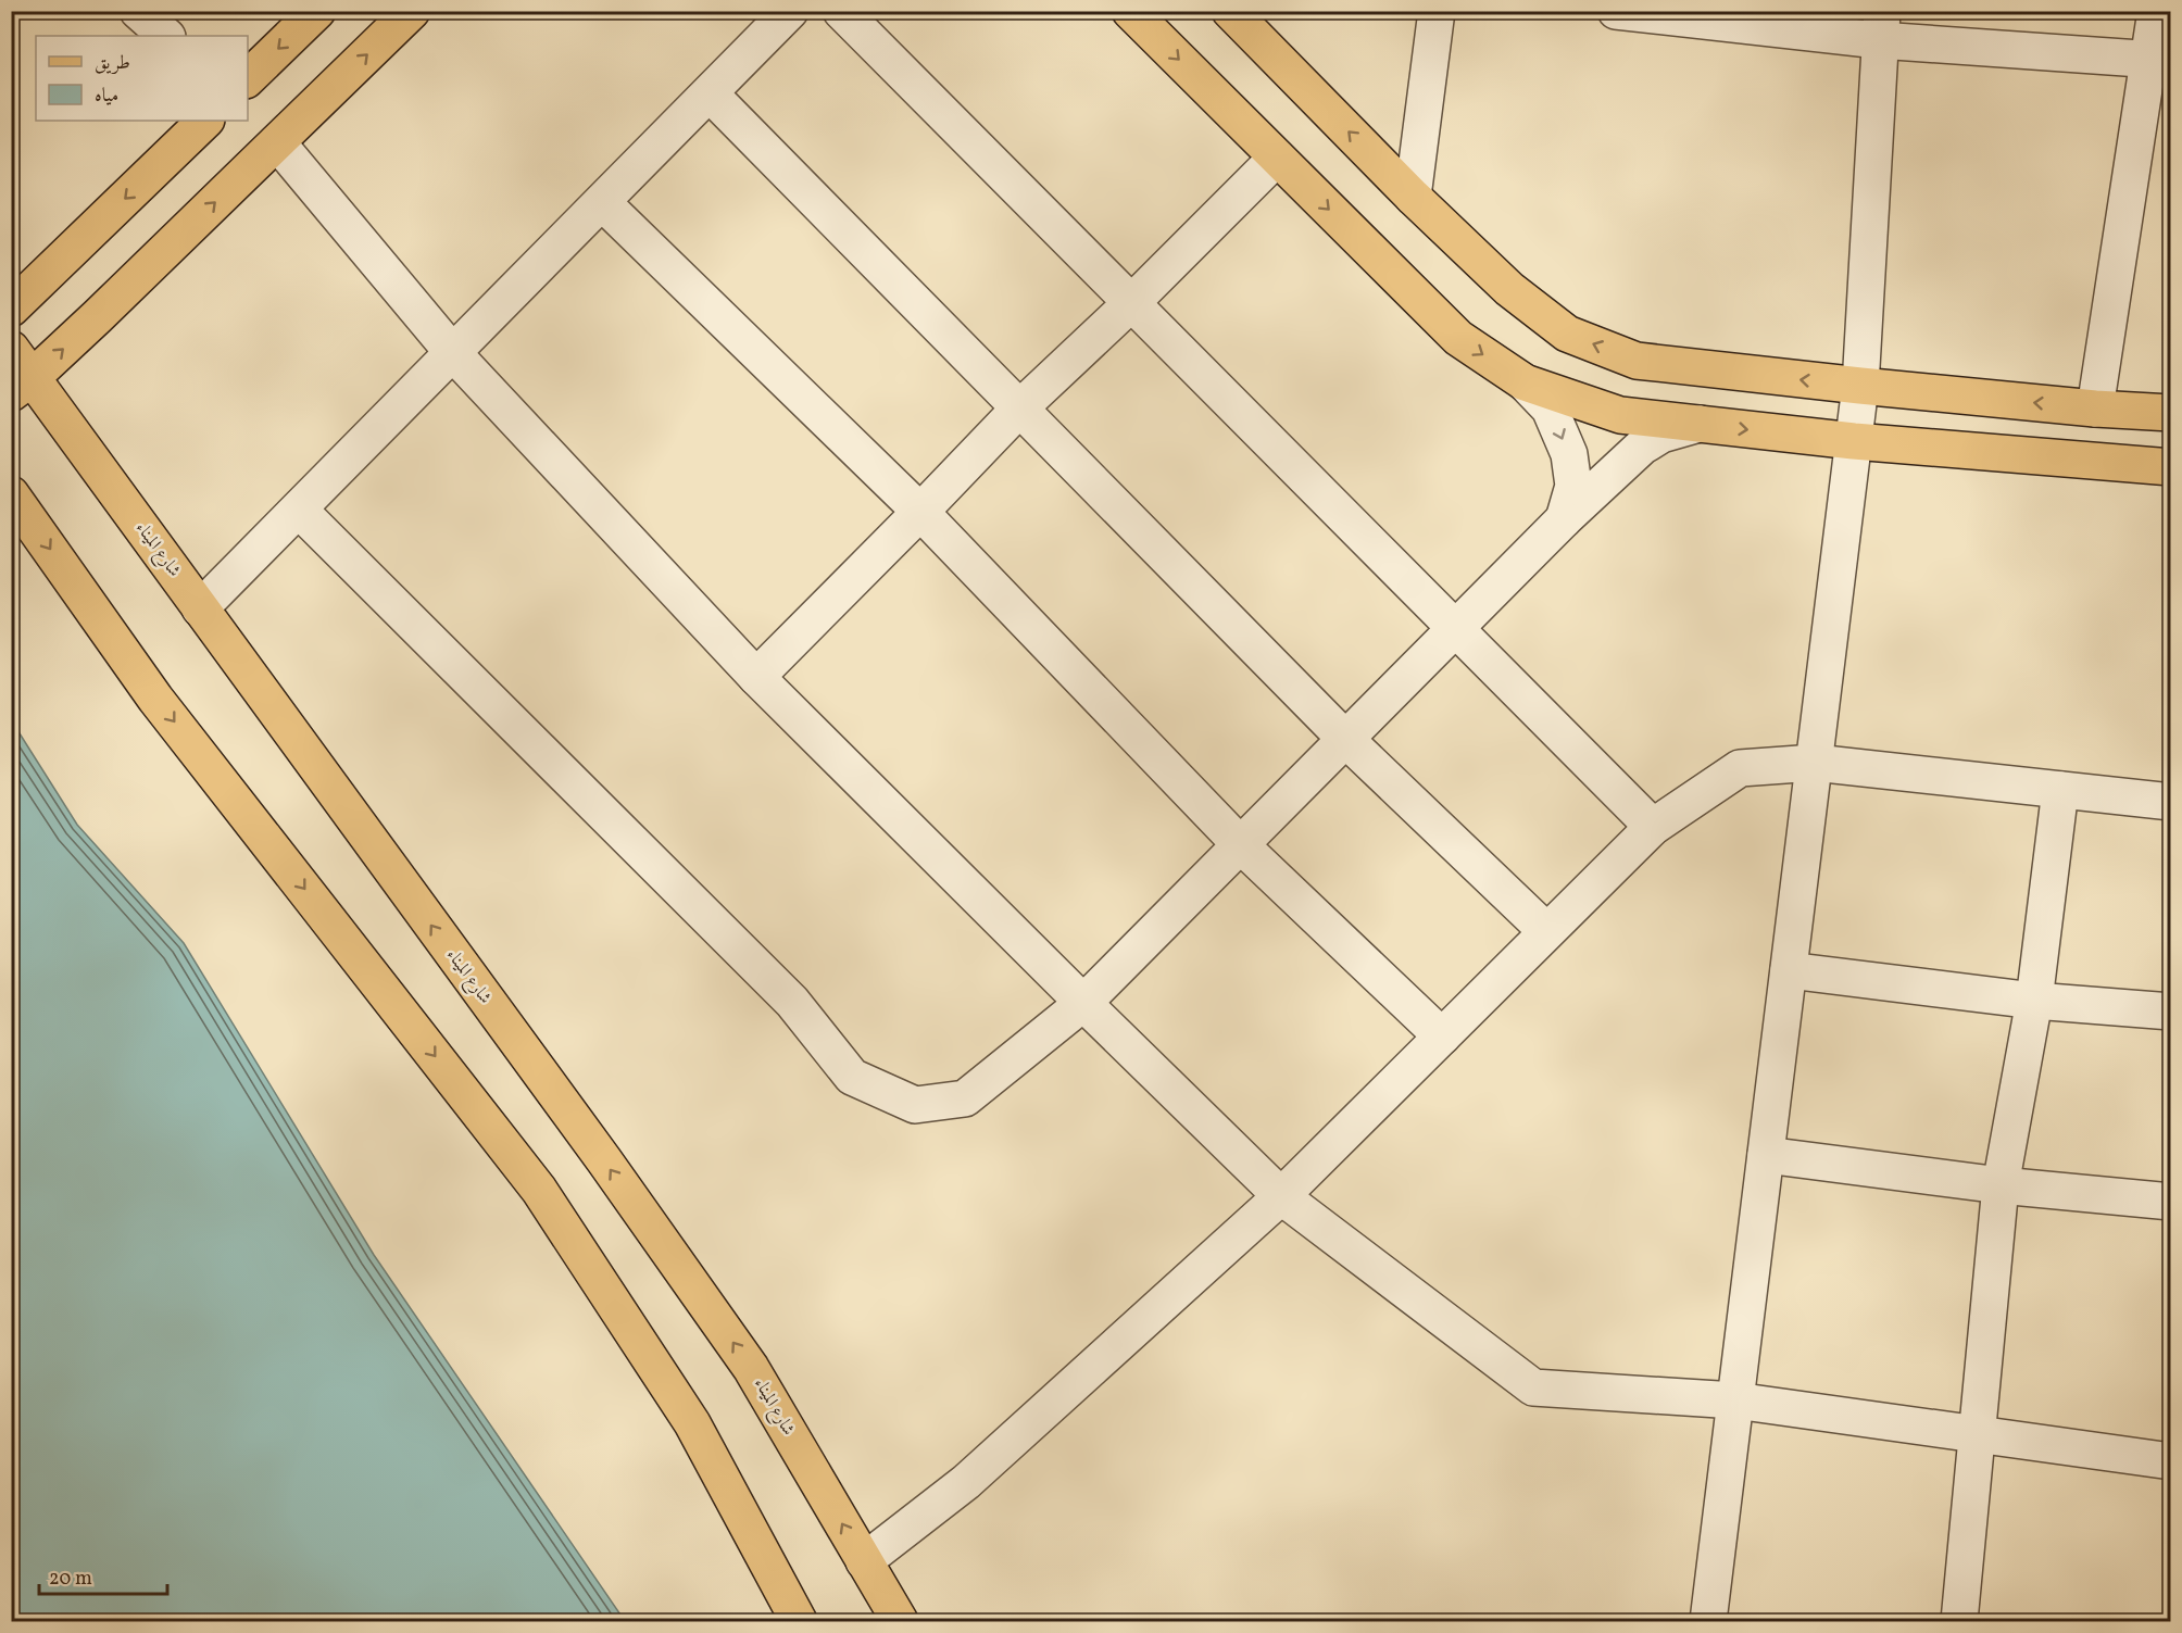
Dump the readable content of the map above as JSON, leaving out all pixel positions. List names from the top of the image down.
{
  "streets": {
    "main road": ["شارع الميناء"]
  },
  "legend": ["طريق", "مياه"],
  "scale_bar": "20 m"
}
